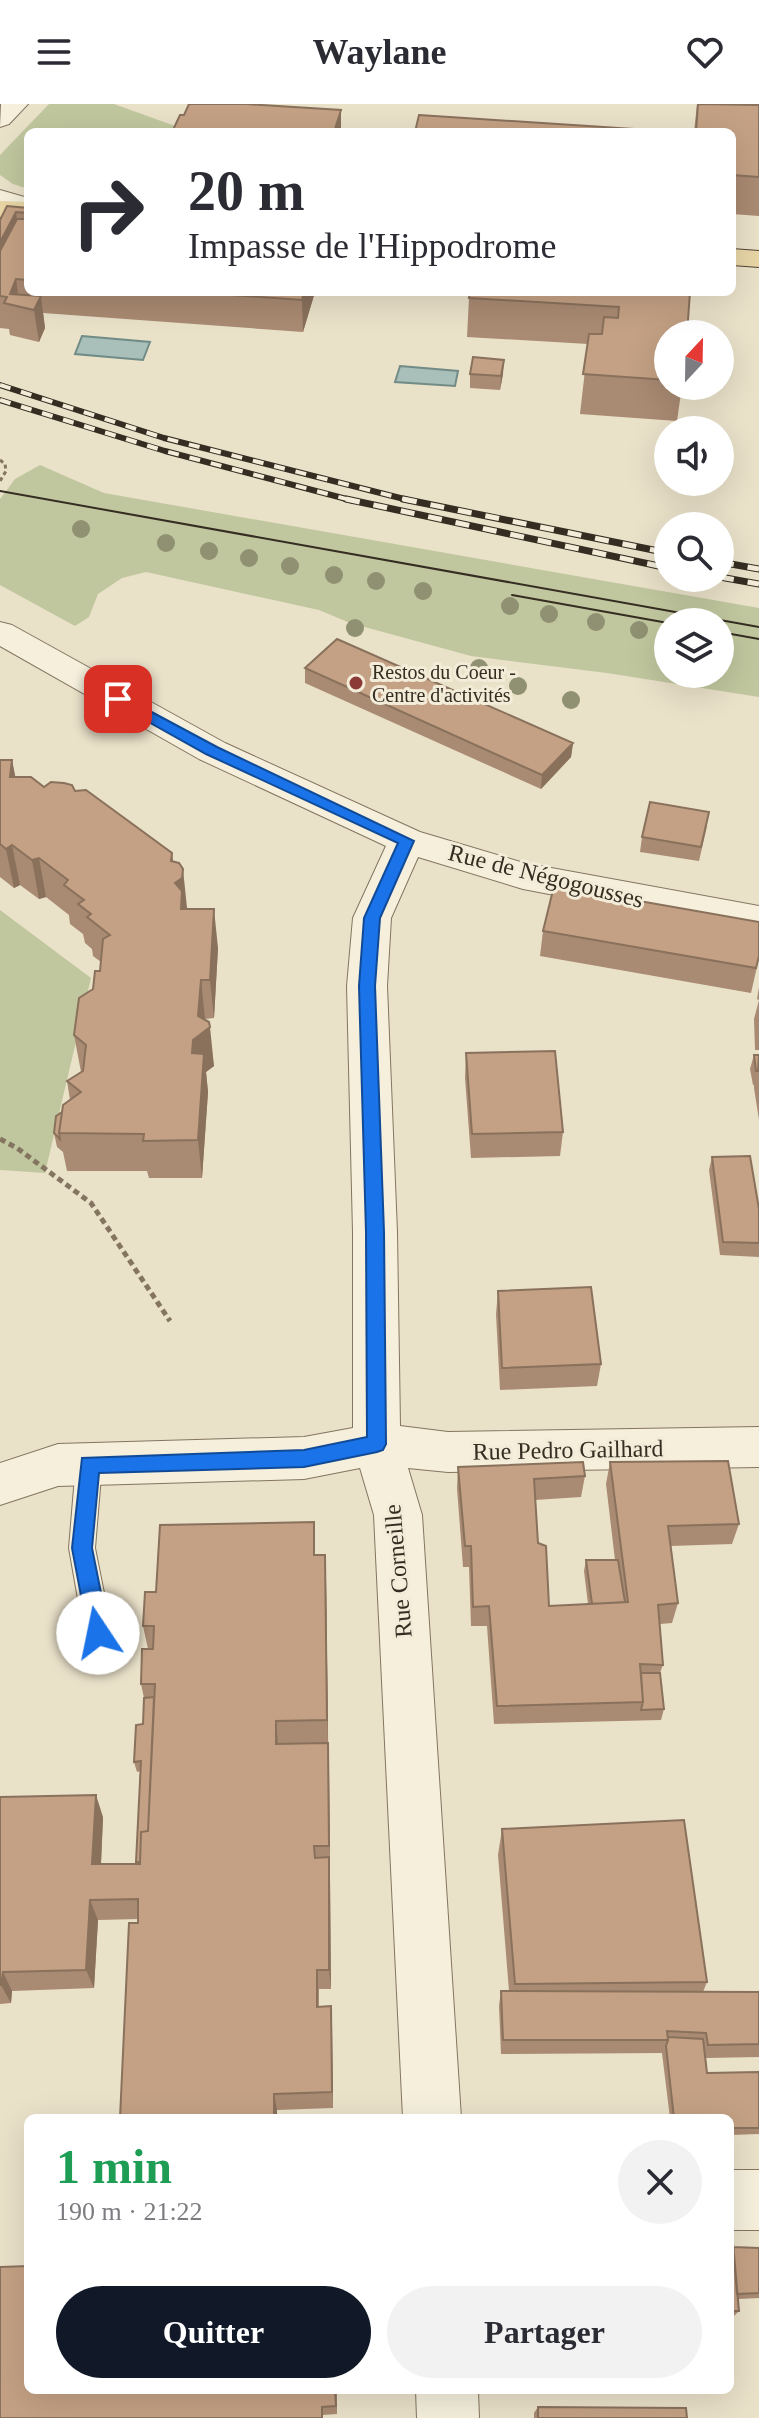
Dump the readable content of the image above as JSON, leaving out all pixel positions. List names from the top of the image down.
{
  "streets": {
    "street": ["Rue de Négogousses", "Rue Pedro Gailhard", "Rue Corneille"]
  },
  "crossings": [
    ["Rue de Négogousses", "Rue Corneille"],
    ["Rue Pedro Gailhard", "Rue Corneille"]
  ],
  "places": ["Restos du Coeur - Centre d'activités"],
  "north": "top",
  "page": {
    "header": "Waylane",
    "turn": ["20 m", "Impasse de l'Hippodrome"],
    "heading": ["1 min", "190 m · 21:22"],
    "buttons": ["Quitter", "Partager"]
  }
}
